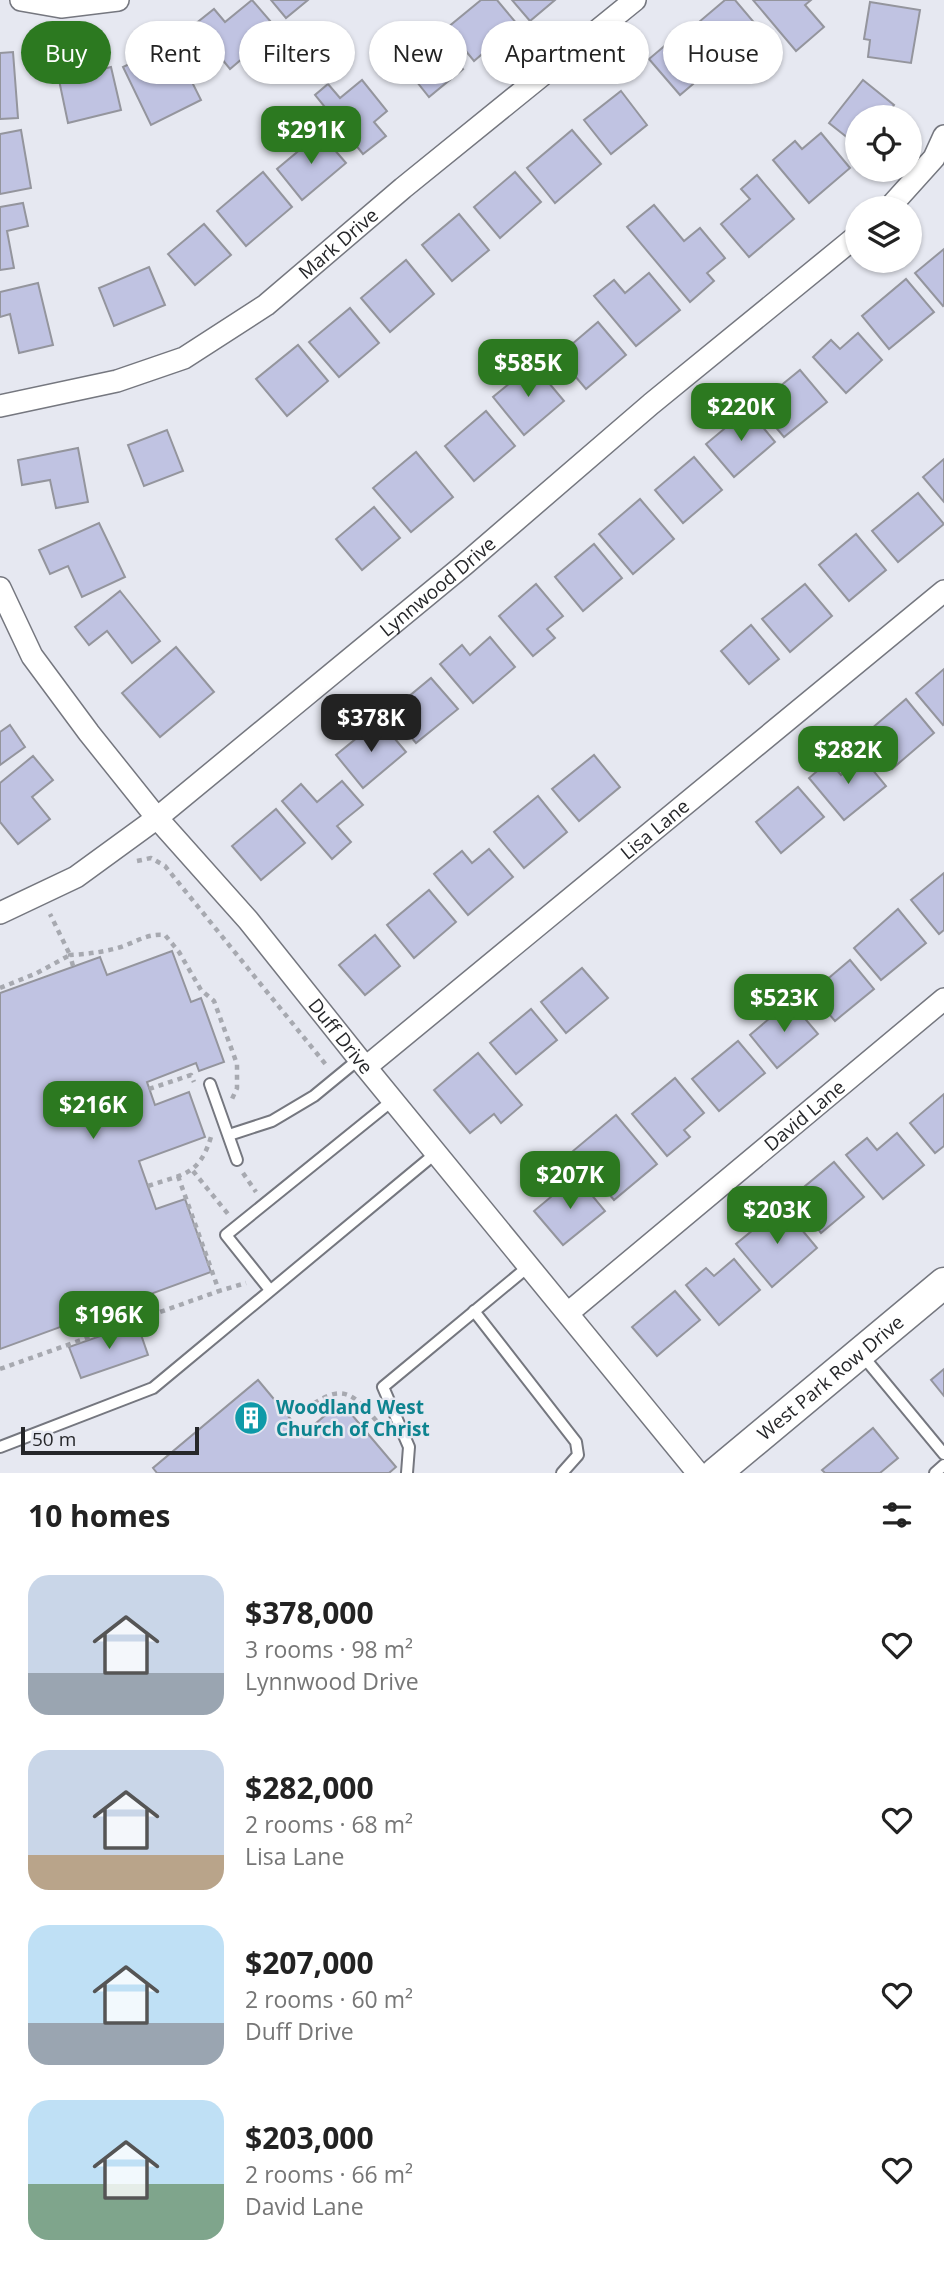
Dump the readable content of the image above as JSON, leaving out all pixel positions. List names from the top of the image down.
{
  "streets": {
    "main road": ["West Park Row Drive"],
    "street": [
      "Mark Drive",
      "Lynnwood Drive",
      "Lisa Lane",
      "Duff Drive",
      "David Lane"
    ]
  },
  "crossings": [
    ["Lynnwood Drive", "Duff Drive"],
    ["Lisa Lane", "Duff Drive"],
    ["Duff Drive", "David Lane"]
  ],
  "places": {
    "building": ["Woodland West Church of Christ"]
  },
  "scale_bar": "50 m",
  "page": {
    "chip": [
      "Buy",
      "Rent",
      "Filters",
      "New",
      "Apartment",
      "House"
    ],
    "price": [
      "$291K",
      "$585K",
      "$220K",
      "$378K",
      "$282K",
      "$523K",
      "$216K",
      "$207K",
      "$203K",
      "$196K"
    ],
    "scale": "50 m",
    "heading": "10 homes",
    "list": [
      {
        "name": "$378,000",
        "note": "3 rooms · 98 m² · Lynnwood Drive"
      },
      {
        "name": "$282,000",
        "note": "2 rooms · 68 m² · Lisa Lane"
      },
      {
        "name": "$207,000",
        "note": "2 rooms · 60 m² · Duff Drive"
      },
      {
        "name": "$203,000",
        "note": "2 rooms · 66 m² · David Lane"
      }
    ]
  }
}
